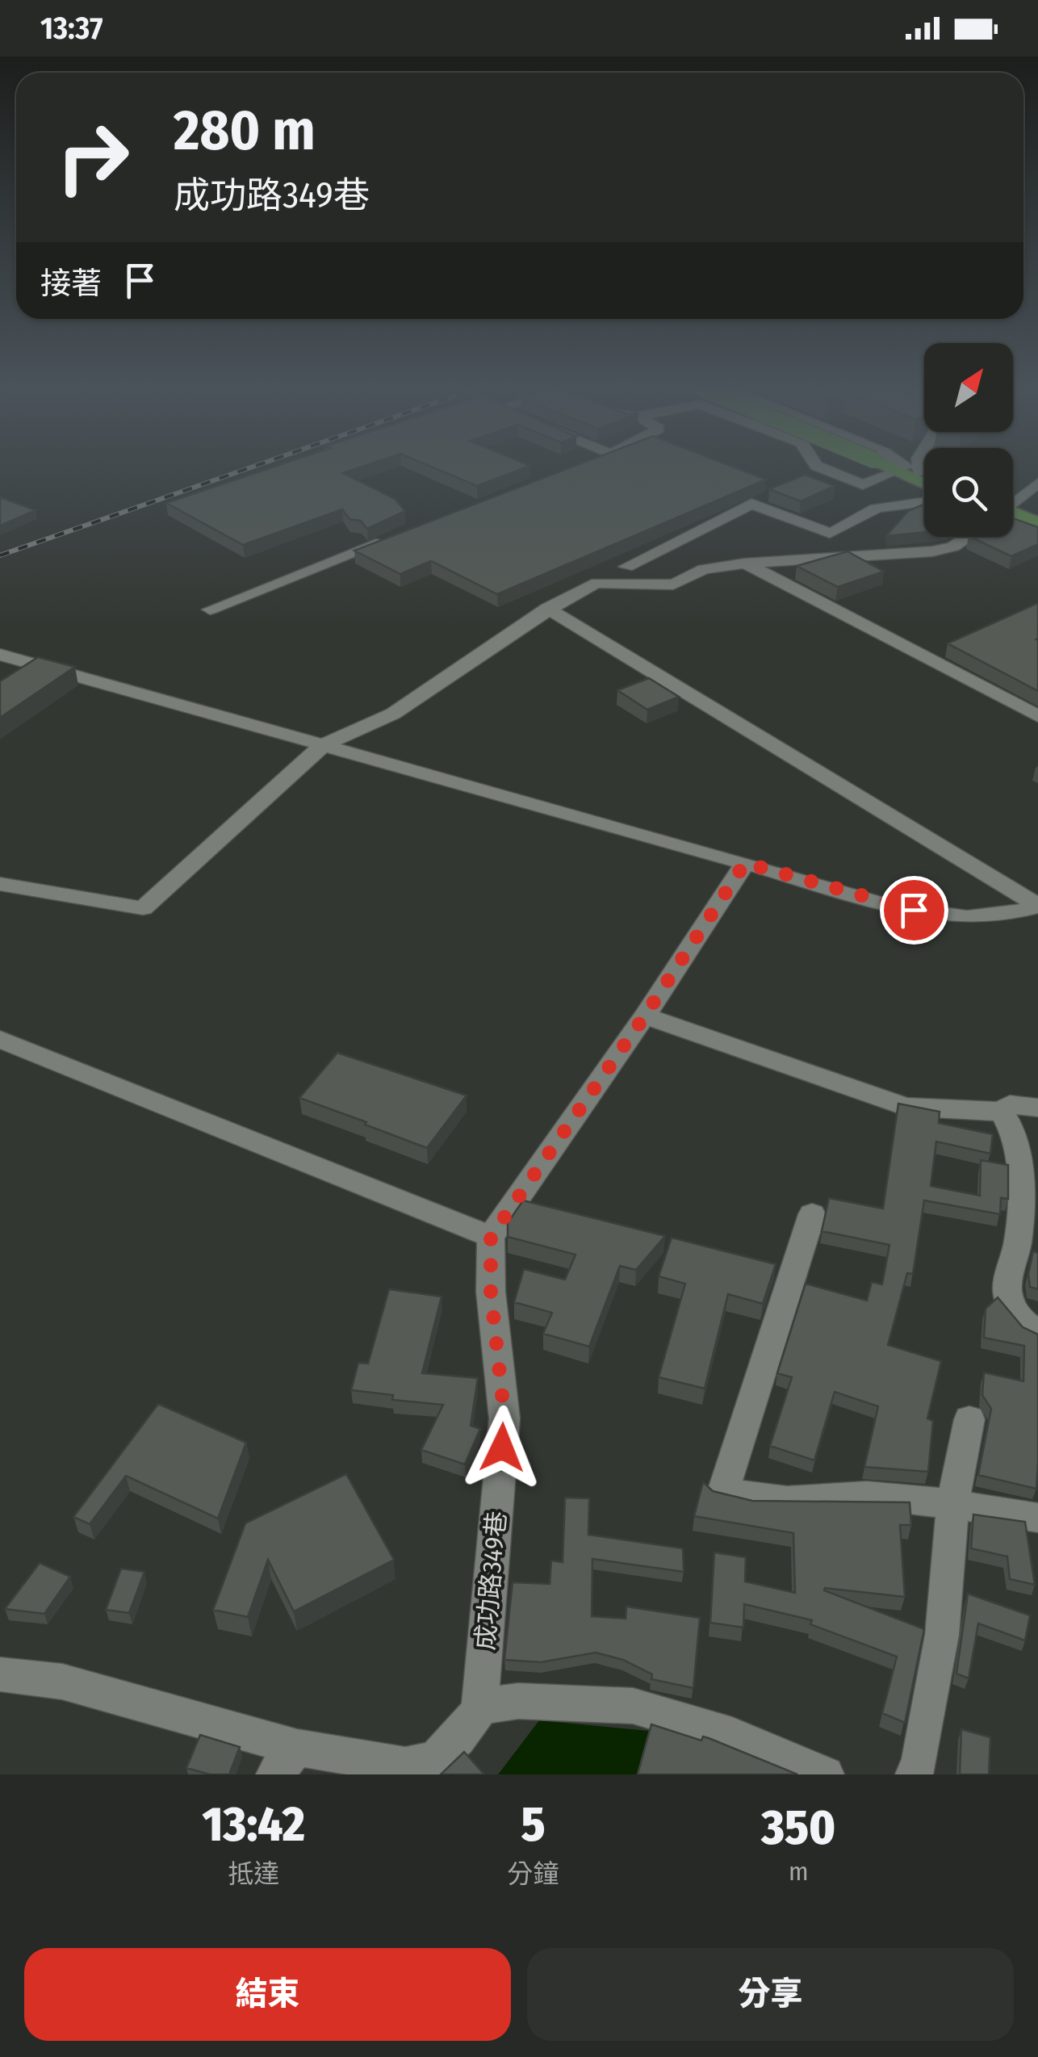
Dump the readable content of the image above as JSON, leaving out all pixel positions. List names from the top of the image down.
{
  "streets": {
    "street": ["成功路349巷"]
  },
  "north": "top right",
  "page": {
    "status": "13:37",
    "turn": ["280 m", "成功路349巷"],
    "then": "接著",
    "eta": [
      "13:42",
      "抵達",
      "5",
      "分鐘",
      "350",
      "m"
    ],
    "buttons": ["結束", "分享"]
  }
}
